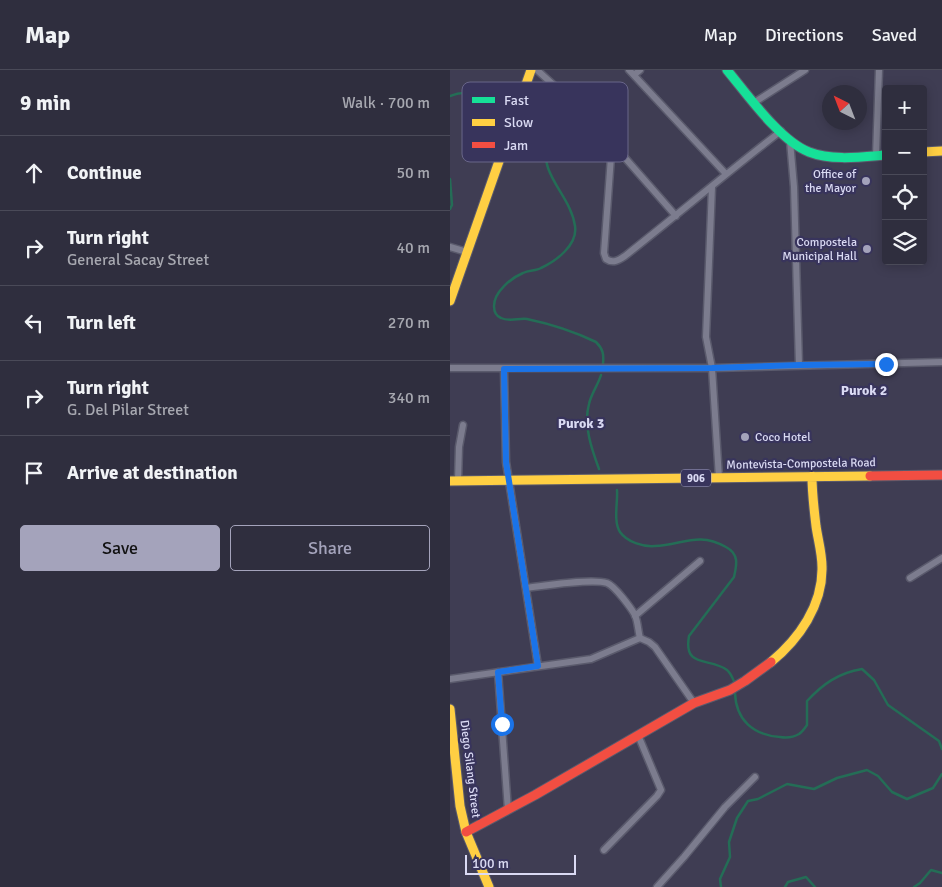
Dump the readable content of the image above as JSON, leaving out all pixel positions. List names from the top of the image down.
{
  "streets": {
    "main road": ["Montevista-Compostela Road", "906", "Diego Silang Street"]
  },
  "districts": ["Purok 2", "Purok 3"],
  "places": ["Office of the Mayor", "Compostela Municipal Hall", "Coco Hotel"],
  "legend": ["Fast", "Slow", "Jam"],
  "scale_bar": "100 m",
  "north": "top left",
  "page": {
    "header": "Map",
    "nav": ["Map", "Directions", "Saved"],
    "heading": ["9 min", "Walk · 700 m"],
    "map_buttons": ["+", "−"],
    "list": [
      ["Continue", "50 m"],
      ["Turn right", "General Sacay Street", "40 m"],
      ["Turn left", "270 m"],
      ["Turn right", "G. Del Pilar Street", "340 m"],
      "Arrive at destination"
    ],
    "buttons": ["Save", "Share"],
    "scale": "100 m"
  }
}
